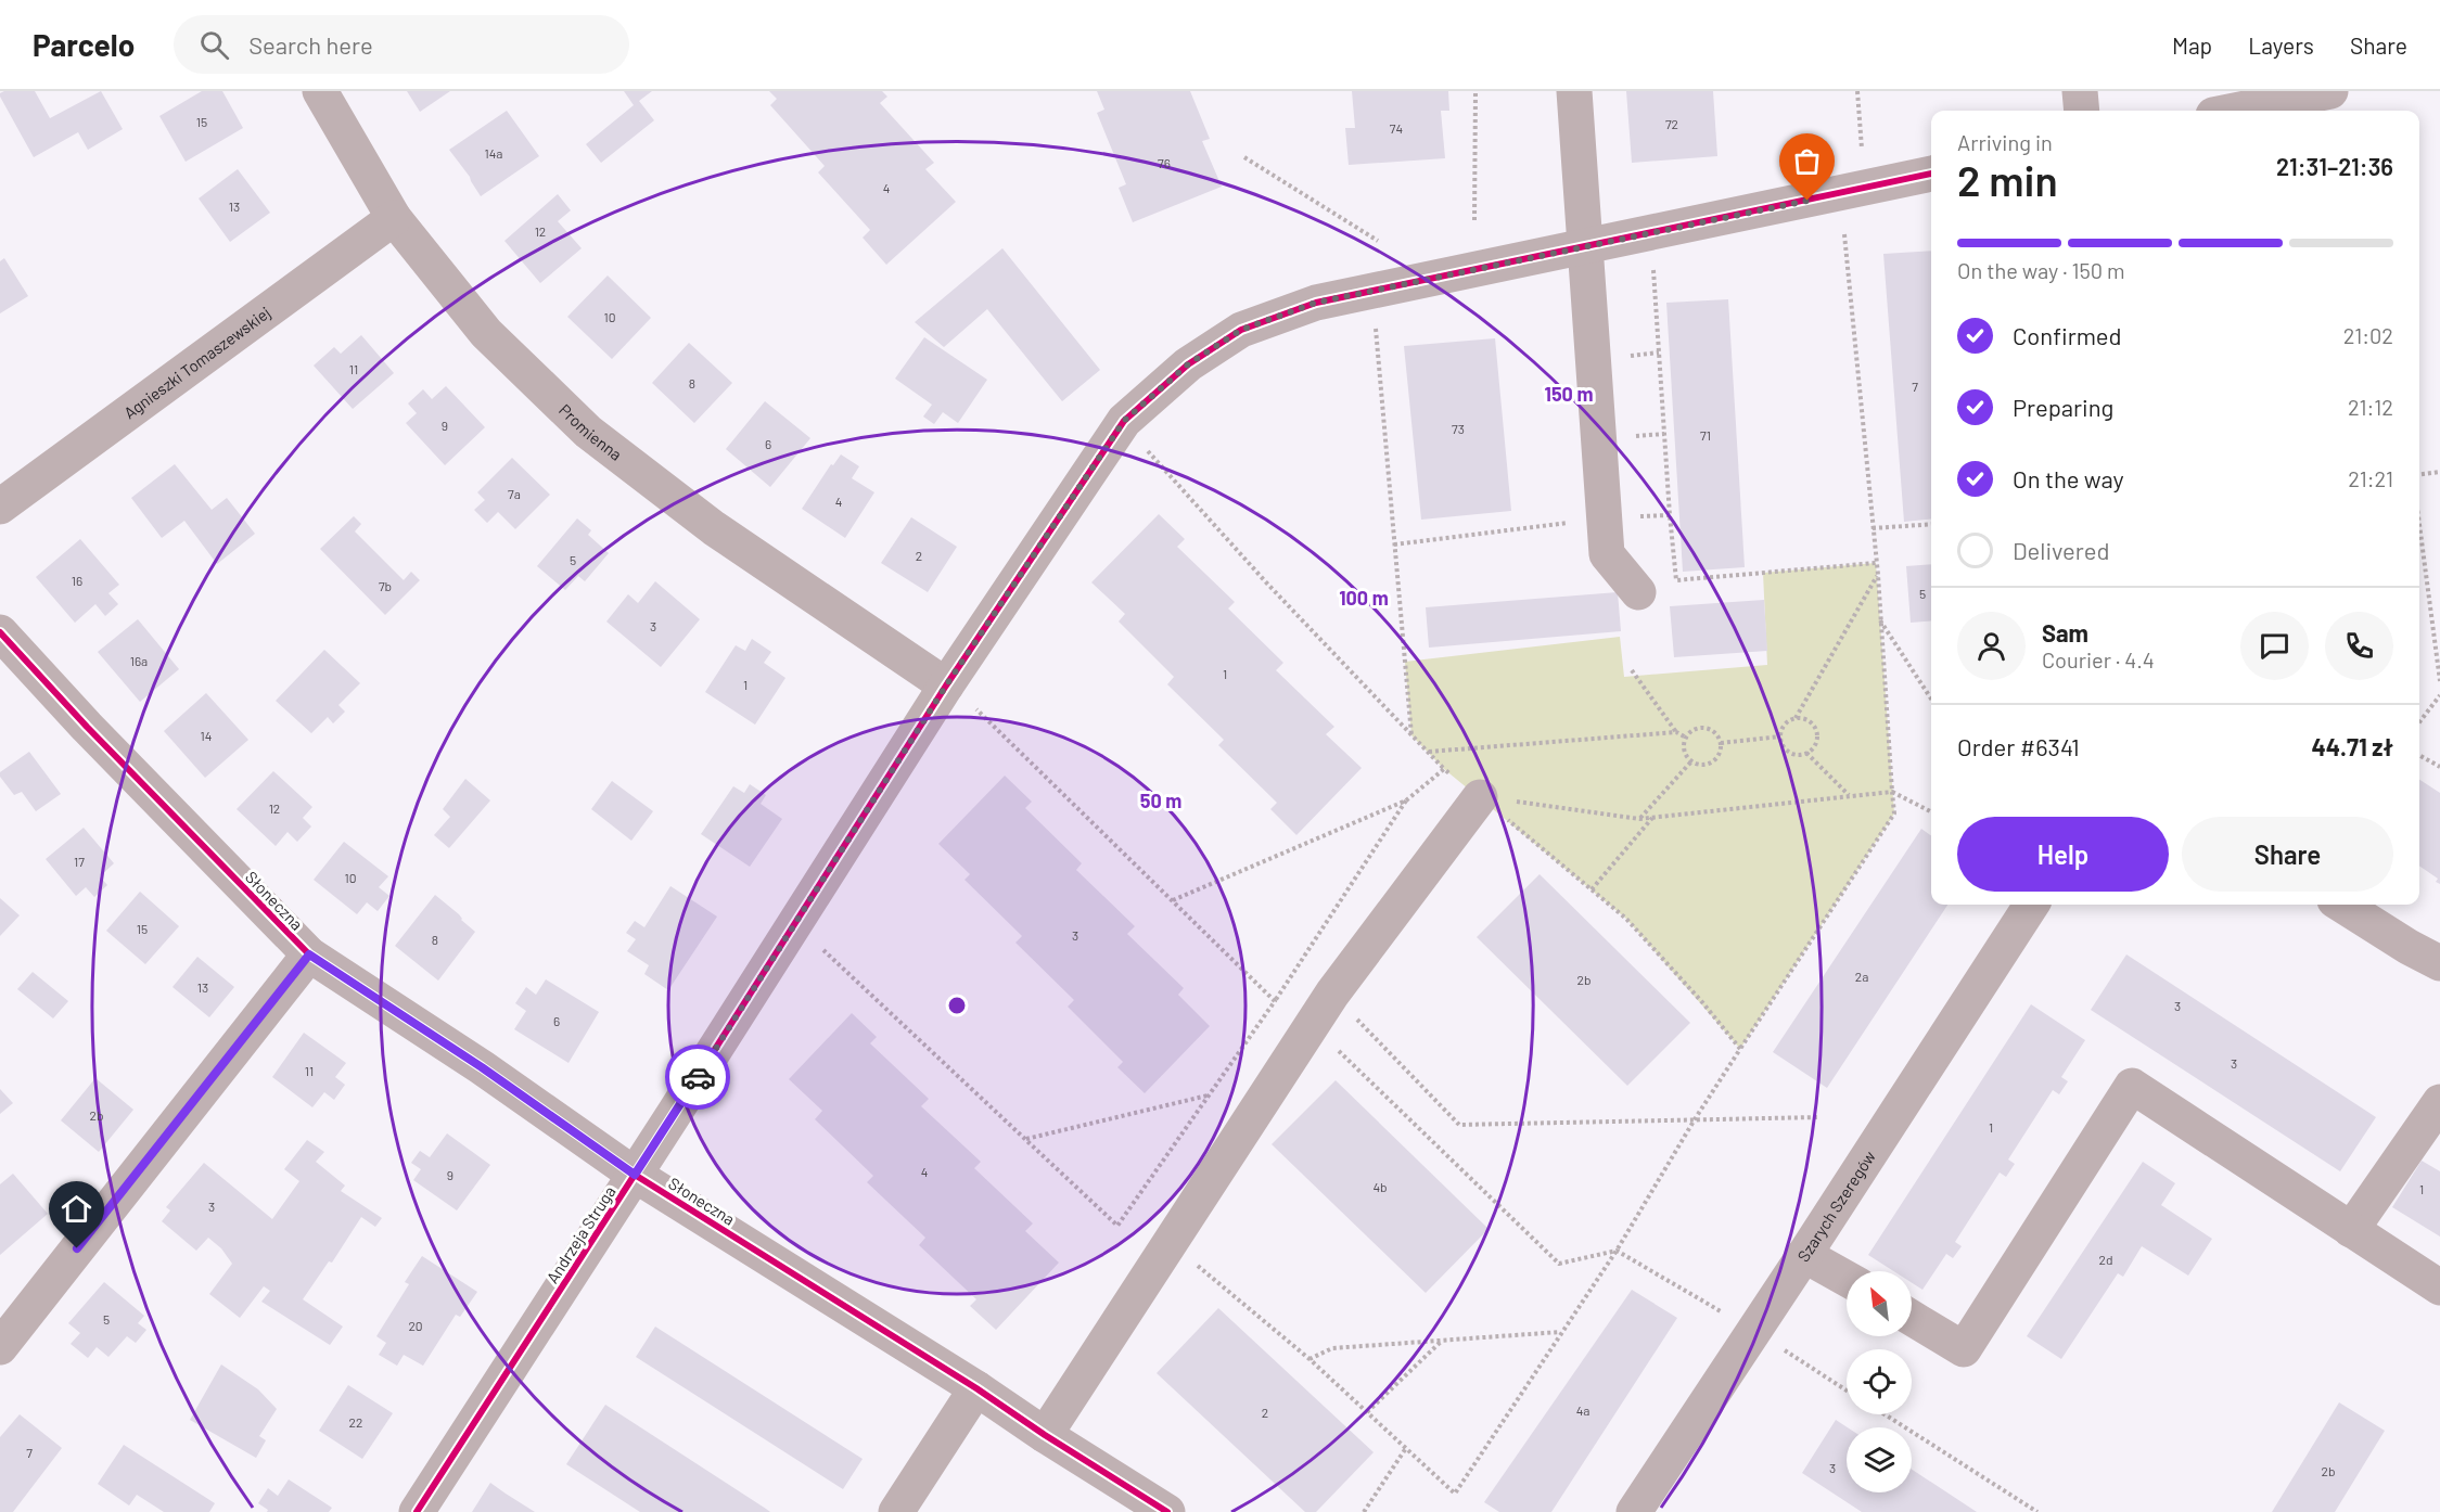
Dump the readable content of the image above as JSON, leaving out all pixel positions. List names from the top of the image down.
{
  "streets": {
    "street": [
      "Agnieszki Tomaszewskiej",
      "Promienna",
      "Słoneczna",
      "Szarych Szeregów",
      "Andrzeja Struga"
    ]
  },
  "crossings": [
    ["Agnieszki Tomaszewskiej", "Promienna"],
    ["Promienna", "Andrzeja Struga"],
    ["Słoneczna", "Andrzeja Struga"]
  ],
  "house_numbers": [
    "15",
    "72",
    "74",
    "14a",
    "76",
    "4",
    "13",
    "12",
    "10",
    "11",
    "8",
    "7",
    "9",
    "73",
    "71",
    "6",
    "7a",
    "4",
    "2",
    "5",
    "16",
    "7b",
    "5",
    "3",
    "16a",
    "1",
    "1",
    "14",
    "12",
    "17",
    "10",
    "15",
    "3",
    "8",
    "2a",
    "2b",
    "13",
    "3",
    "6",
    "3",
    "11",
    "2b",
    "1",
    "4",
    "9",
    "4b",
    "1",
    "3",
    "2d",
    "5",
    "20",
    "4a",
    "2",
    "22",
    "7",
    "3",
    "2b"
  ],
  "north": "top left",
  "page": {
    "header": "Parcelo",
    "search": "Search here",
    "nav": ["Map", "Layers", "Share"],
    "heading": ["2 min", "Arriving in", "21:31–21:36"],
    "panel": [
      "Sam",
      "Courier · 4.4",
      "Order #6341",
      "44.71 zł"
    ],
    "bar": "On the way · 150 m",
    "list": [
      ["Confirmed", "21:02"],
      ["Preparing", "21:12"],
      ["On the way", "21:21"],
      "Delivered"
    ],
    "buttons": ["Help", "Share"]
  },
  "rings": ["150 m", "100 m", "50 m"]
}
